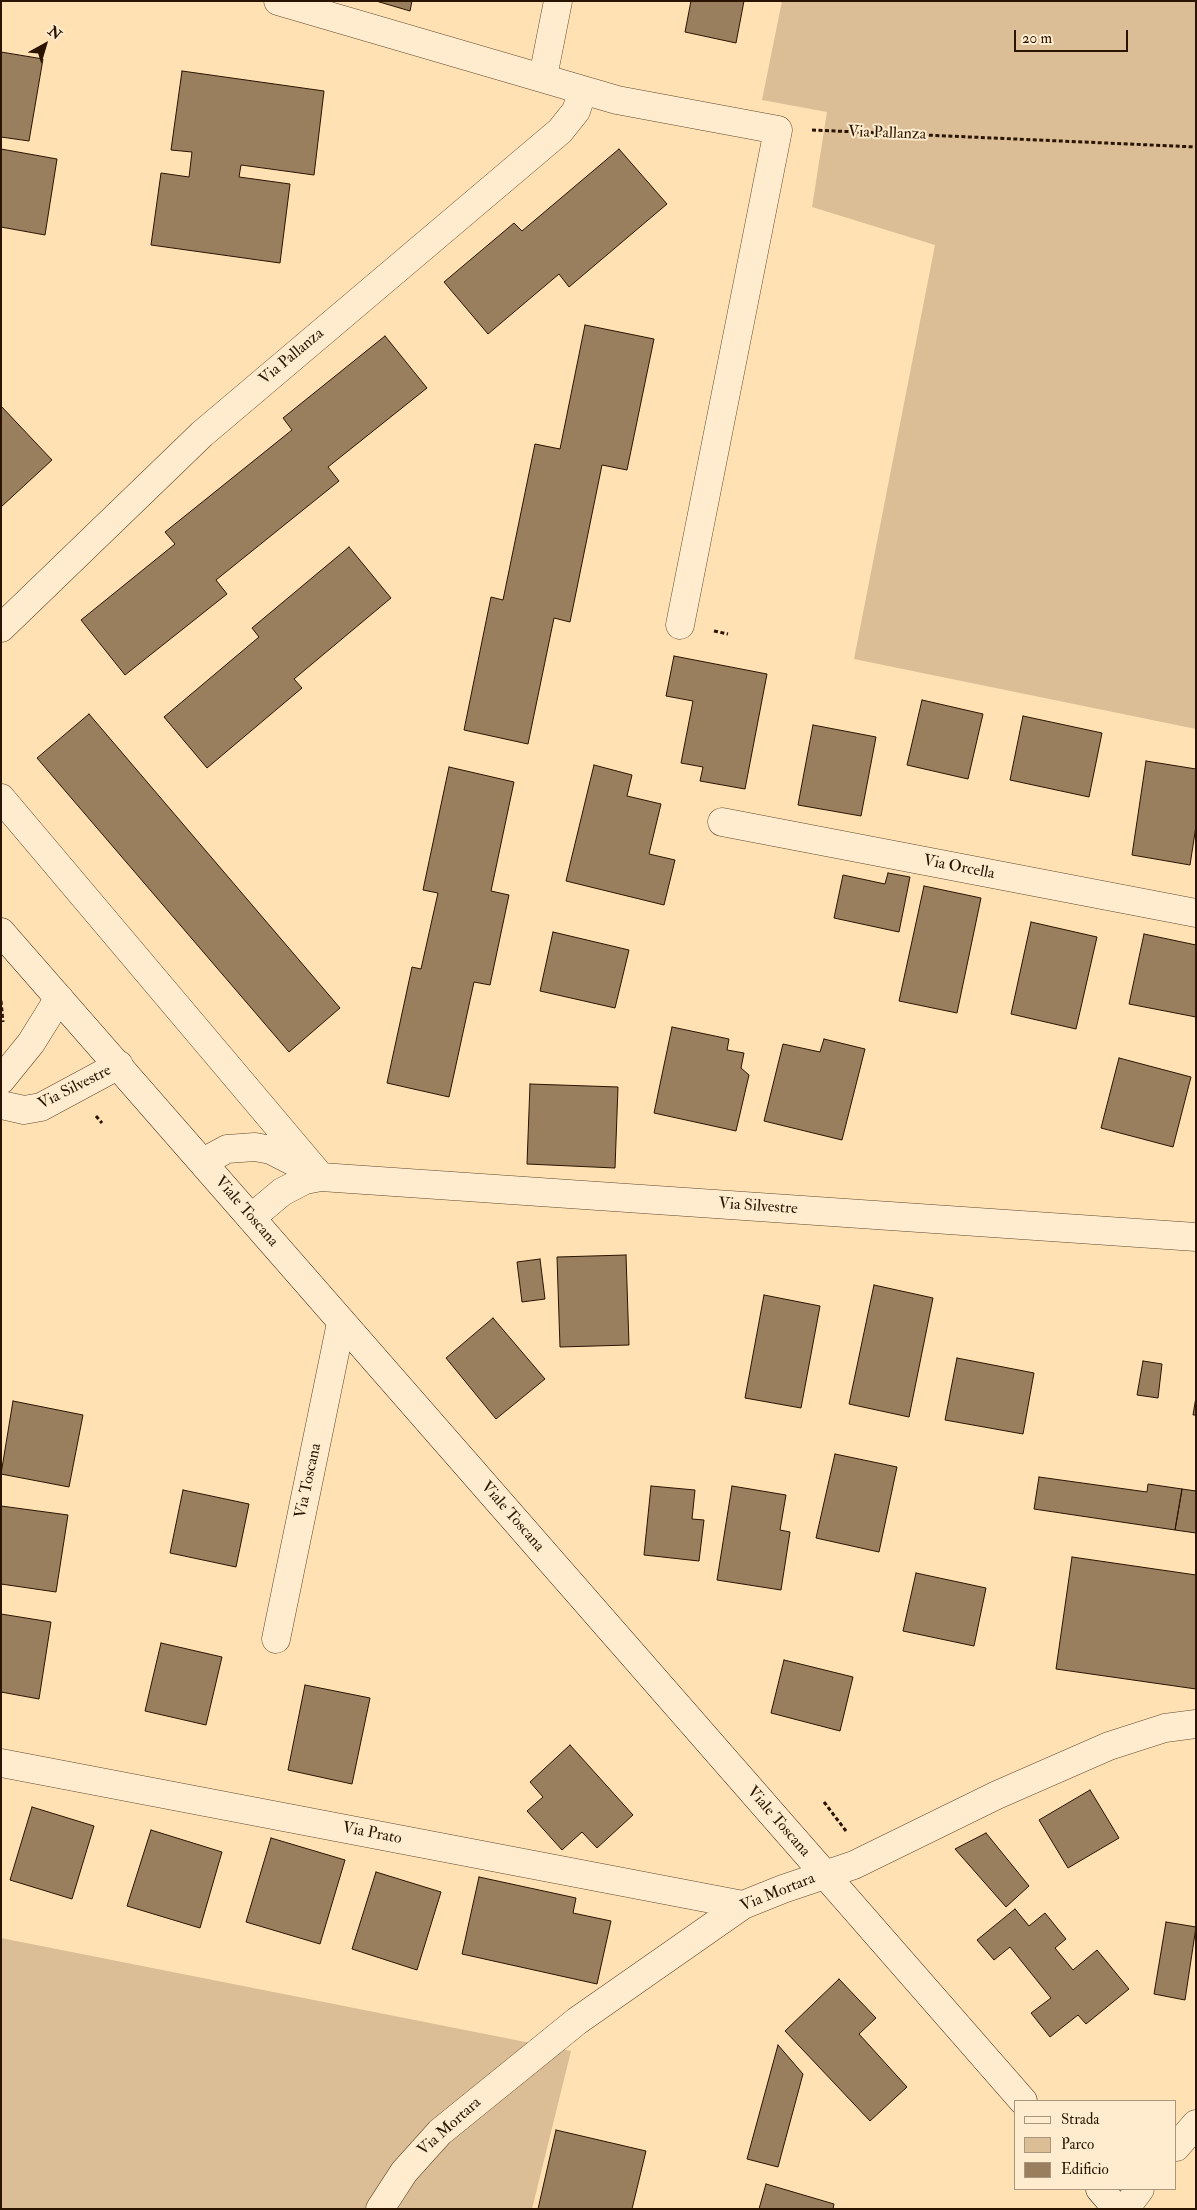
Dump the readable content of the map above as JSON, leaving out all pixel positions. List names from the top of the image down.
{
  "streets": {
    "street": [
      "Via Pallanza",
      "Via Orcella",
      "Via Silvestre",
      "Viale Toscana",
      "Via Toscana",
      "Via Prato",
      "Via Mortara"
    ]
  },
  "crossings": [
    ["Via Silvestre", "Viale Toscana"],
    ["Viale Toscana", "Via Toscana"],
    ["Viale Toscana", "Via Mortara"],
    ["Via Prato", "Via Mortara"]
  ],
  "legend": ["Strada", "Parco", "Edificio"],
  "scale_bar": "20 m",
  "north": "top right"
}
